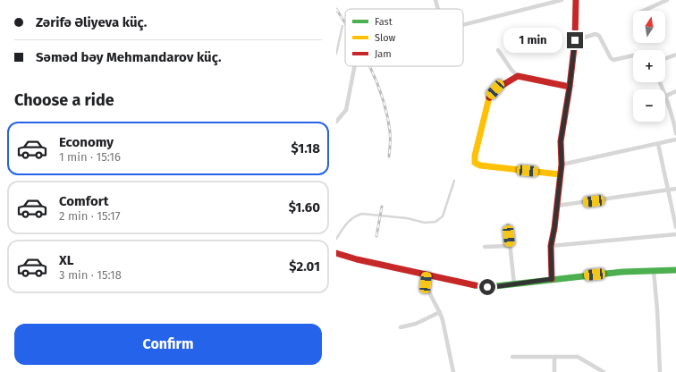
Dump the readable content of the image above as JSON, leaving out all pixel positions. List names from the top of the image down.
{
  "legend": ["Fast", "Slow", "Jam"],
  "north": "top",
  "page": {
    "banner": ["Zərifə Əliyeva küç.", "Səməd bəy Mehmandarov küç."],
    "map_buttons": ["+", "−"],
    "bubble": "1 min",
    "heading": "Choose a ride",
    "list": [
      {
        "name": "Economy",
        "note": "1 min · 15:16",
        "value": "$1.18"
      },
      {
        "name": "Comfort",
        "note": "2 min · 15:17",
        "value": "$1.60"
      },
      {
        "name": "XL",
        "note": "3 min · 15:18",
        "value": "$2.01"
      }
    ],
    "buttons": "Confirm"
  }
}
